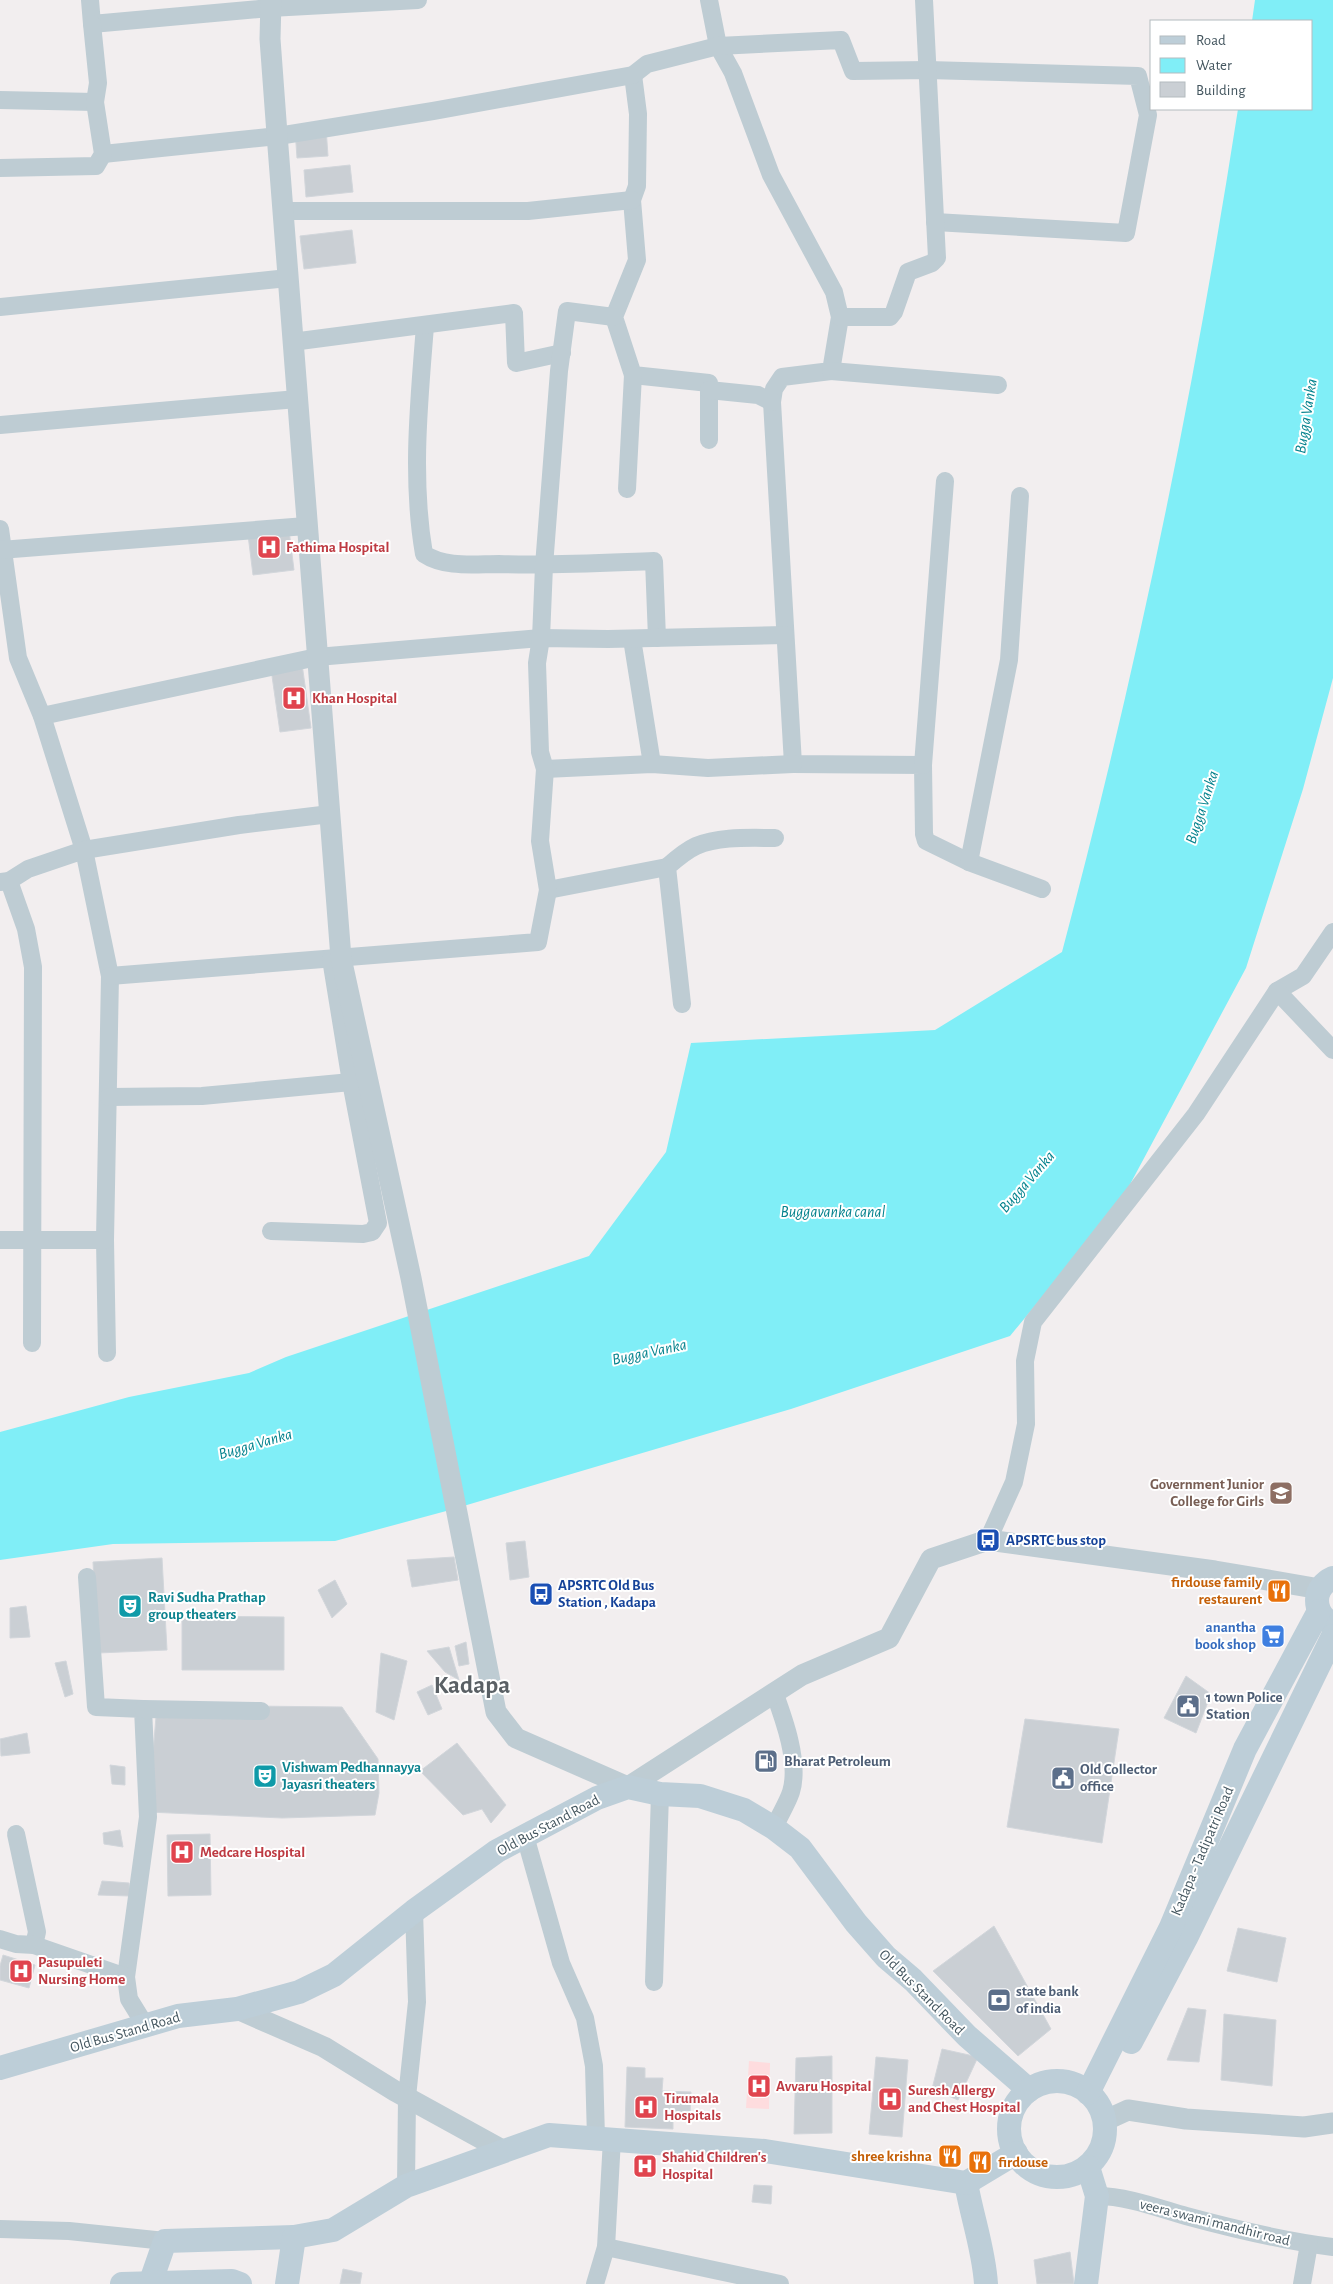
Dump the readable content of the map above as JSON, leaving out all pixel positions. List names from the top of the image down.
{
  "streets": {
    "main road": ["Old Bus Stand Road", "Kadapa - Tadipatri Road"],
    "street": ["veera swami mandhir road"]
  },
  "crossings": [
    ["Old Bus Stand Road", "Kadapa - Tadipatri Road"]
  ],
  "districts": ["Kadapa"],
  "water": ["Bugga Vanka", "Buggavanka canal"],
  "places": {
    "hospital": [
      "Fathima Hospital",
      "Khan Hospital",
      "Medcare Hospital",
      "Pasupuleti Nursing Home",
      "Avvaru Hospital",
      "Suresh Allergy and Chest Hospital",
      "Tirumala Hospitals",
      "Shahid Children's Hospital"
    ],
    "school or university": ["Government Junior College for Girls"],
    "bus stop": ["APSRTC bus stop", "APSRTC Old Bus Station , Kadapa"],
    "restaurant": ["firdouse family restaurent", "shree krishna", "firdouse"],
    "theatre": ["Ravi Sudha Prathap group theaters", "Vishwam Pedhannayya Jayasri theaters"],
    "supermarket": ["anantha book shop"],
    "public building": ["1 town Police Station", "Old Collector office"],
    "fuel station": ["Bharat Petroleum"],
    "bank": ["state bank of india"]
  },
  "legend": ["Road", "Water", "Building"]
}
